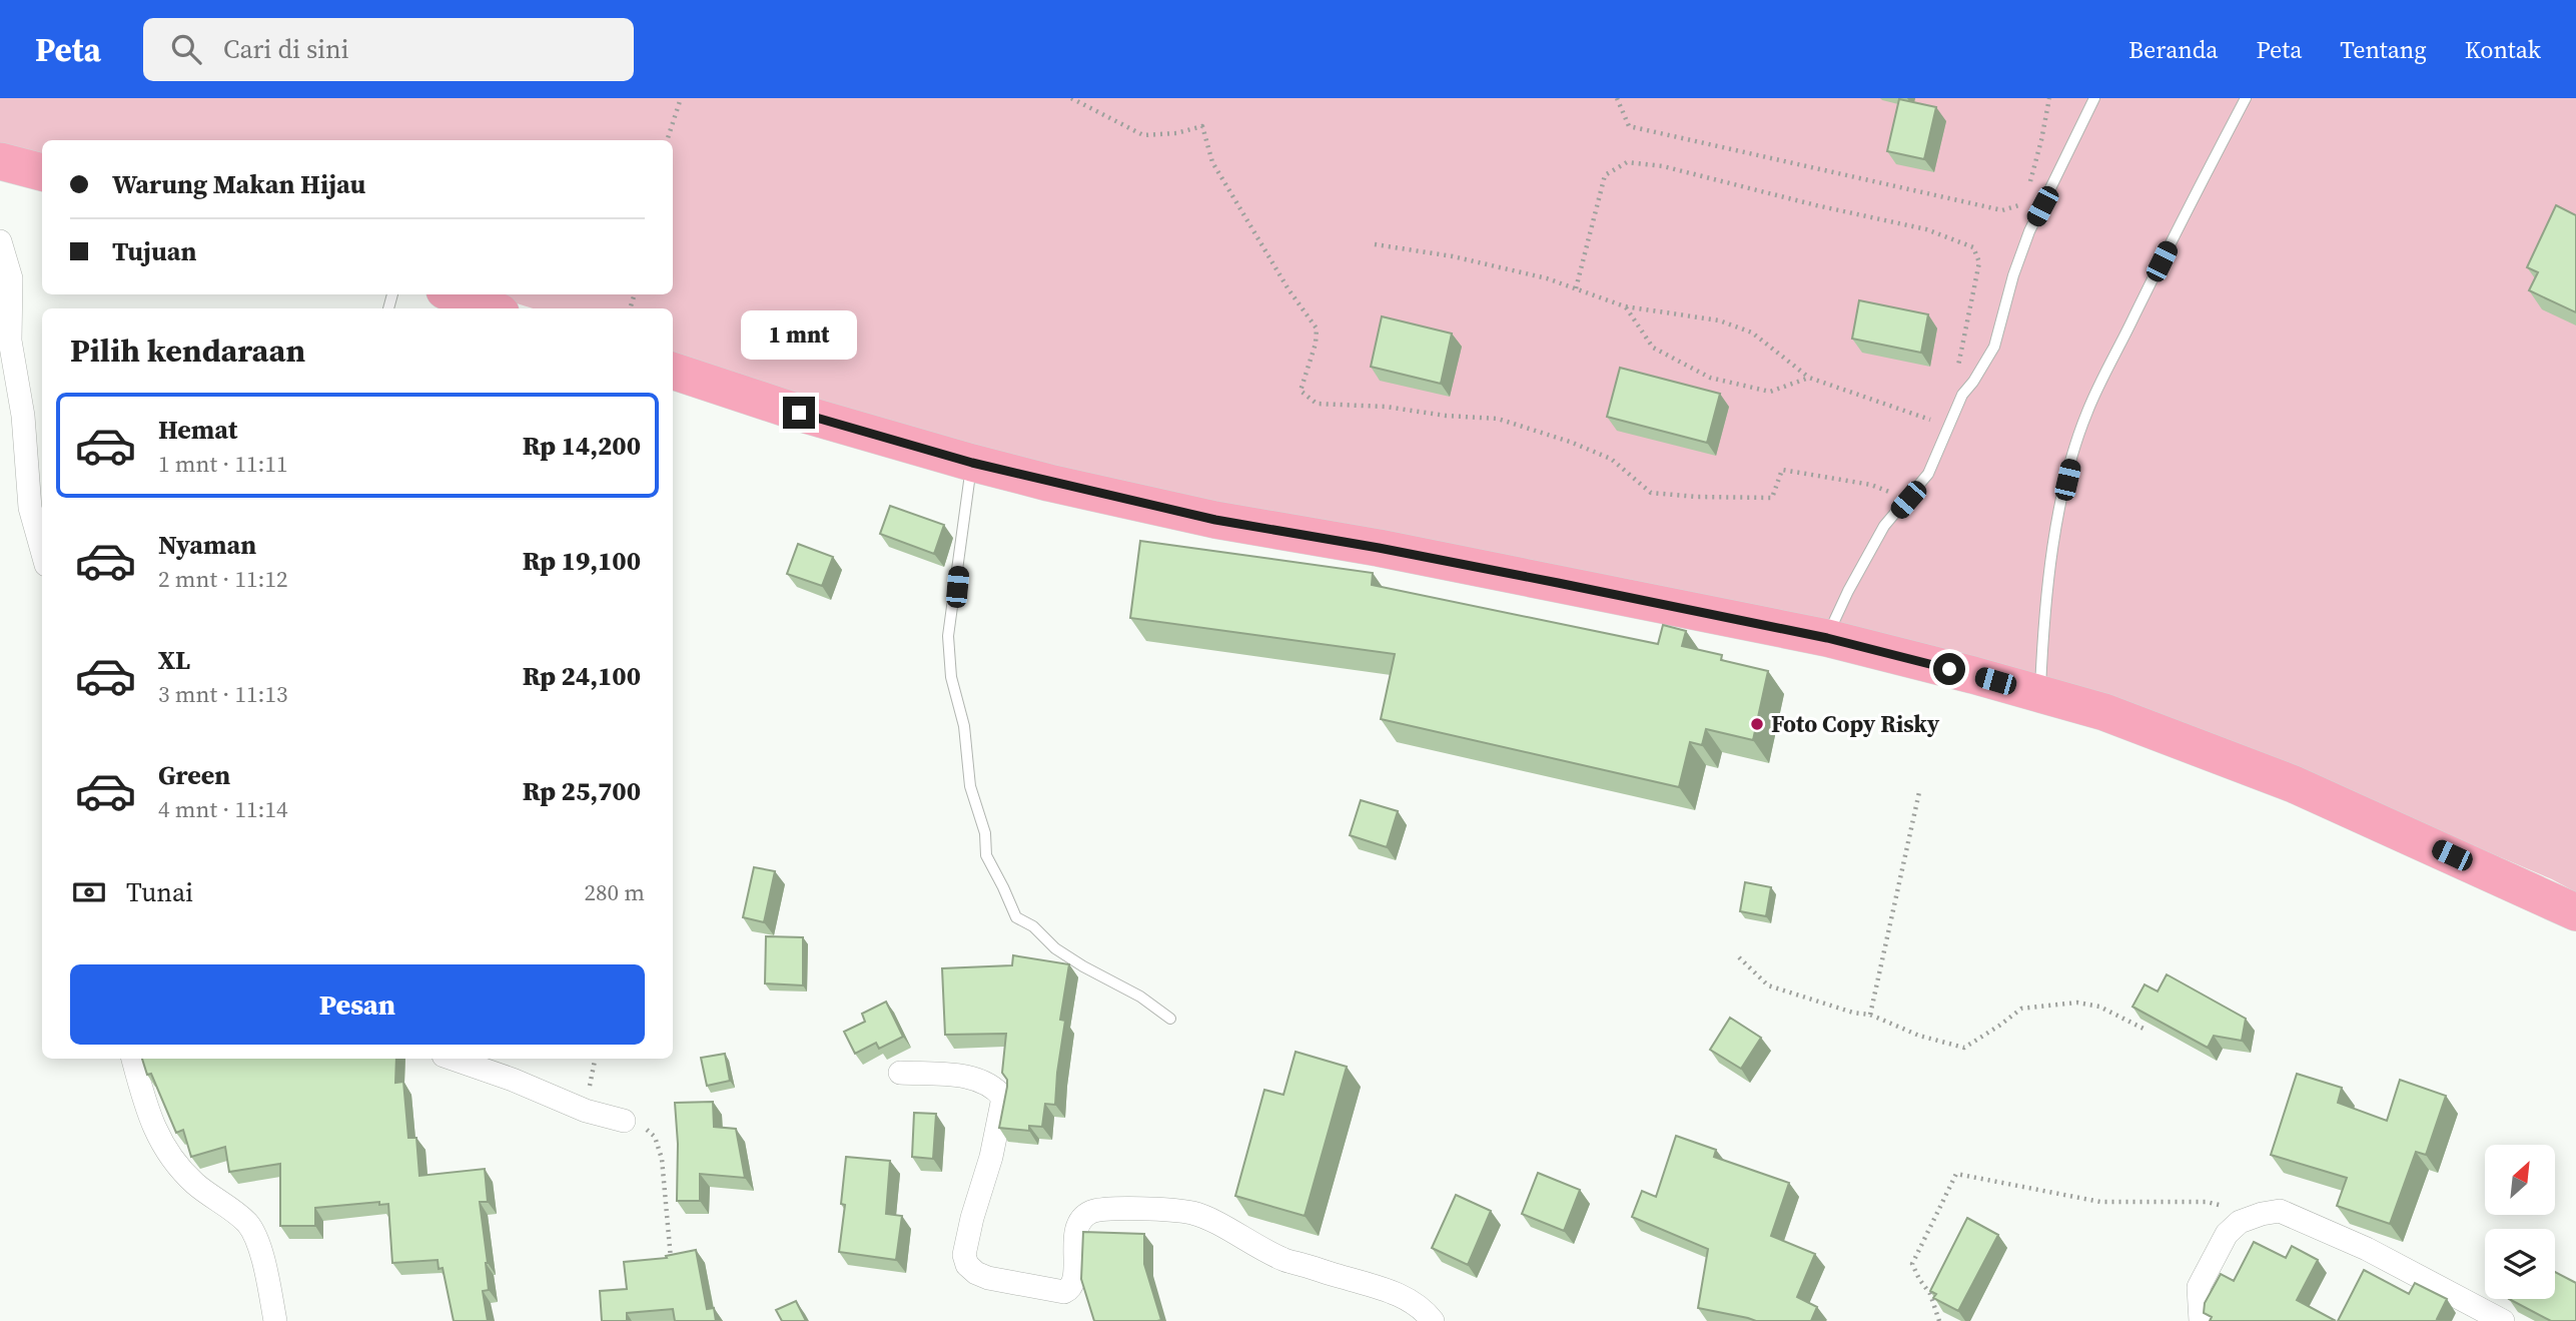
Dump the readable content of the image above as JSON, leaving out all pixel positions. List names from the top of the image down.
{
  "places": ["Foto Copy Risky"],
  "north": "top right",
  "page": {
    "header": "Peta",
    "search": "Cari di sini",
    "nav": [
      "Beranda",
      "Peta",
      "Tentang",
      "Kontak"
    ],
    "banner": ["Warung Makan Hijau", "Tujuan"],
    "heading": "Pilih kendaraan",
    "bubble": "1 mnt",
    "list": [
      {
        "name": "Hemat",
        "note": "1 mnt · 11:11",
        "value": "Rp 14,200"
      },
      {
        "name": "Nyaman",
        "note": "2 mnt · 11:12",
        "value": "Rp 19,100"
      },
      {
        "name": "XL",
        "note": "3 mnt · 11:13",
        "value": "Rp 24,100"
      },
      {
        "name": "Green",
        "note": "4 mnt · 11:14",
        "value": "Rp 25,700"
      }
    ],
    "pay": ["Tunai", "280 m"],
    "buttons": "Pesan"
  }
}
